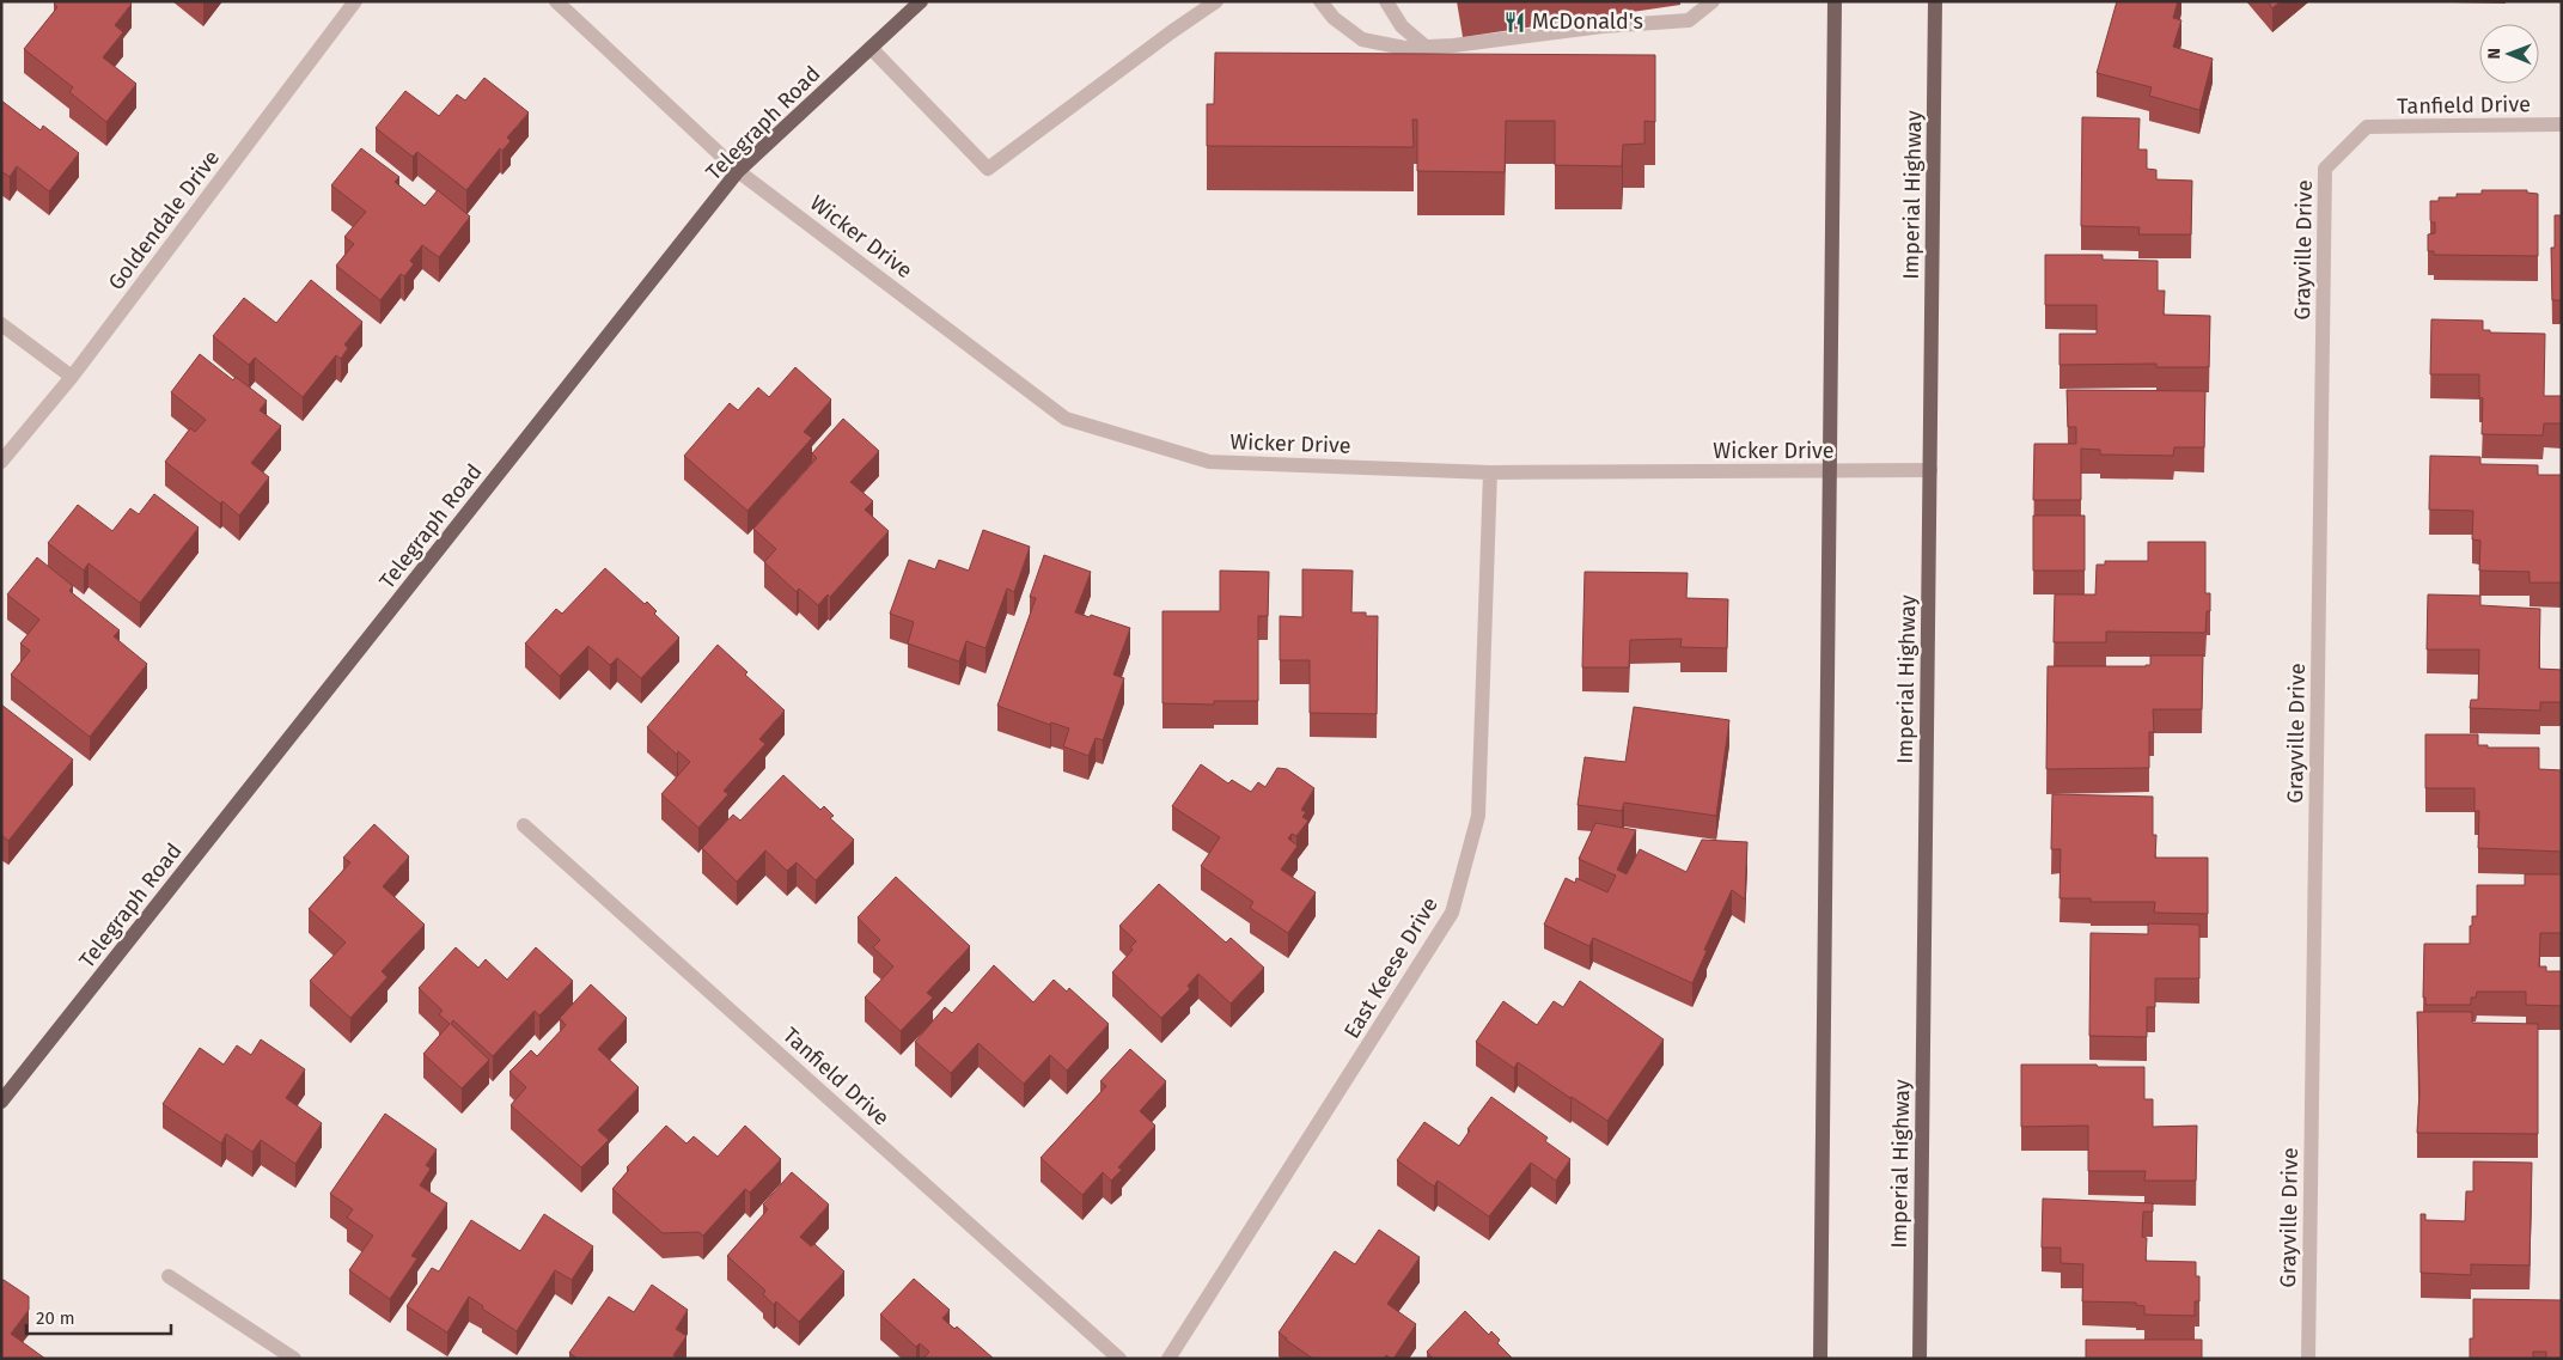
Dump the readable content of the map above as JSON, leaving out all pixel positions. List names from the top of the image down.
{
  "streets": {
    "main road": ["Telegraph Road", "Imperial Highway"],
    "street": [
      "Tanfield Drive",
      "Goldendale Drive",
      "Wicker Drive",
      "Grayville Drive",
      "East Keese Drive"
    ]
  },
  "crossings": [
    ["Tanfield Drive", "Grayville Drive"],
    ["Telegraph Road", "Wicker Drive"],
    ["Imperial Highway", "Wicker Drive"],
    ["Wicker Drive", "East Keese Drive"]
  ],
  "places": {
    "restaurant": ["McDonald's"]
  },
  "scale_bar": "20 m",
  "north": "left"
}
